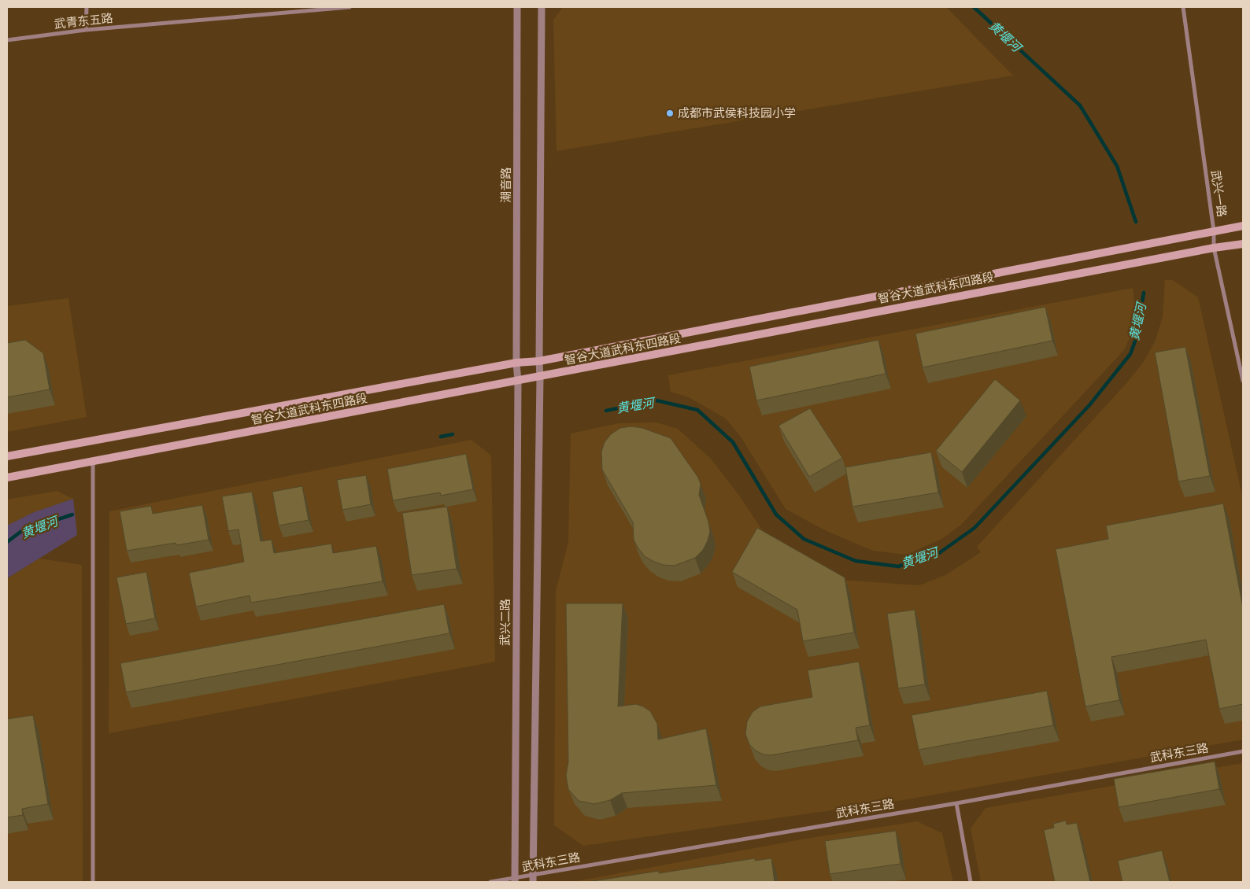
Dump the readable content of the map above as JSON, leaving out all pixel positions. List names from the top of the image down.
{
  "streets": {
    "main road": ["智谷大道武科东四路段"],
    "street": [
      "武青东五路",
      "潮音路",
      "武兴一路",
      "武兴二路",
      "武科东三路"
    ]
  },
  "crossings": [
    ["潮音路", "智谷大道武科东四路段"],
    ["潮音路", "武兴二路"],
    ["武兴一路", "智谷大道武科东四路段"],
    ["智谷大道武科东四路段", "武兴二路"],
    ["武兴二路", "武科东三路"]
  ],
  "water": ["黄堰河"],
  "places": ["成都市武侯科技园小学"]
}
